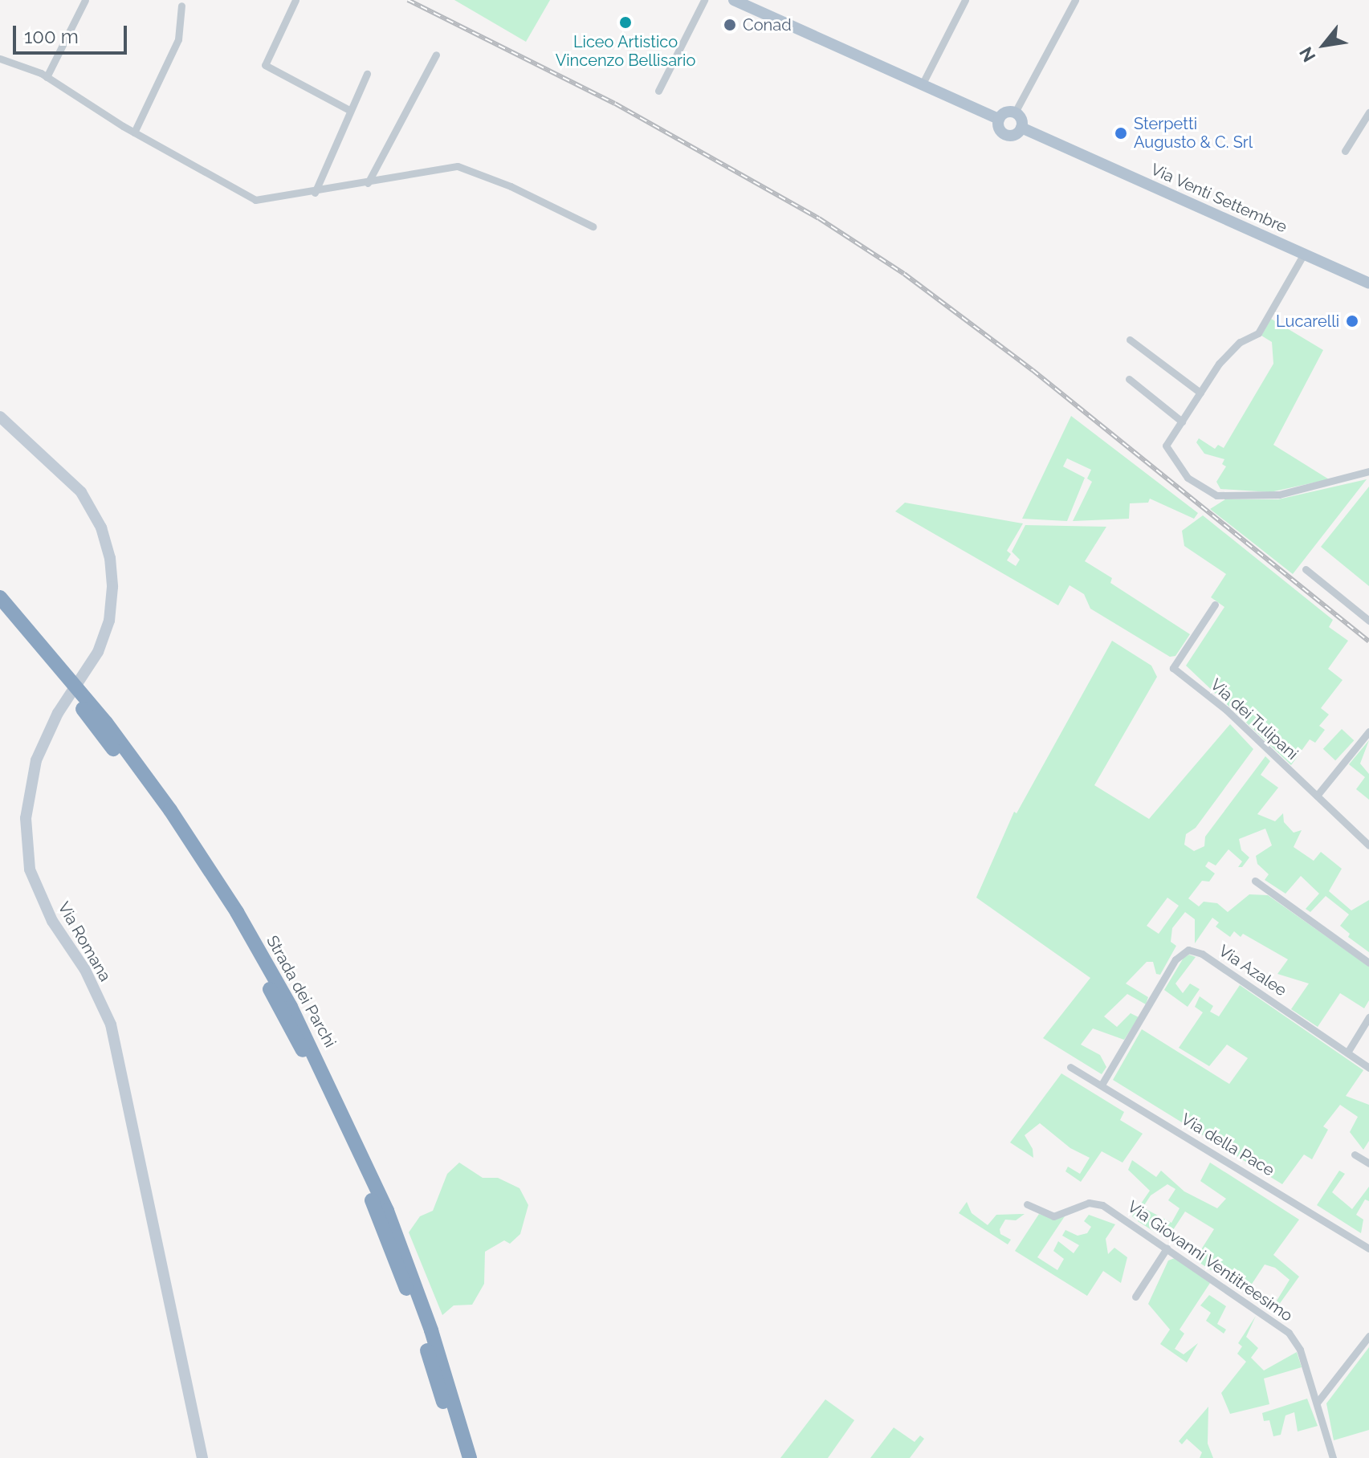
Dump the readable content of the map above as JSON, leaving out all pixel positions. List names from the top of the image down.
{
  "streets": {
    "highway": ["Strada dei Parchi"],
    "main road": ["Via Venti Settembre", "Via Romana"],
    "street": [
      "Via dei Tulipani",
      "Via Azalee",
      "Via della Pace",
      "Via Giovanni Ventitreesimo"
    ]
  },
  "crossings": [
    ["Via Azalee", "Via della Pace"]
  ],
  "places": [
    "Liceo Artistico Vincenzo Bellisario",
    "Conad",
    "Sterpetti Augusto & C. Srl",
    "Lucarelli"
  ],
  "scale_bar": "100 m",
  "north": "bottom left"
}
